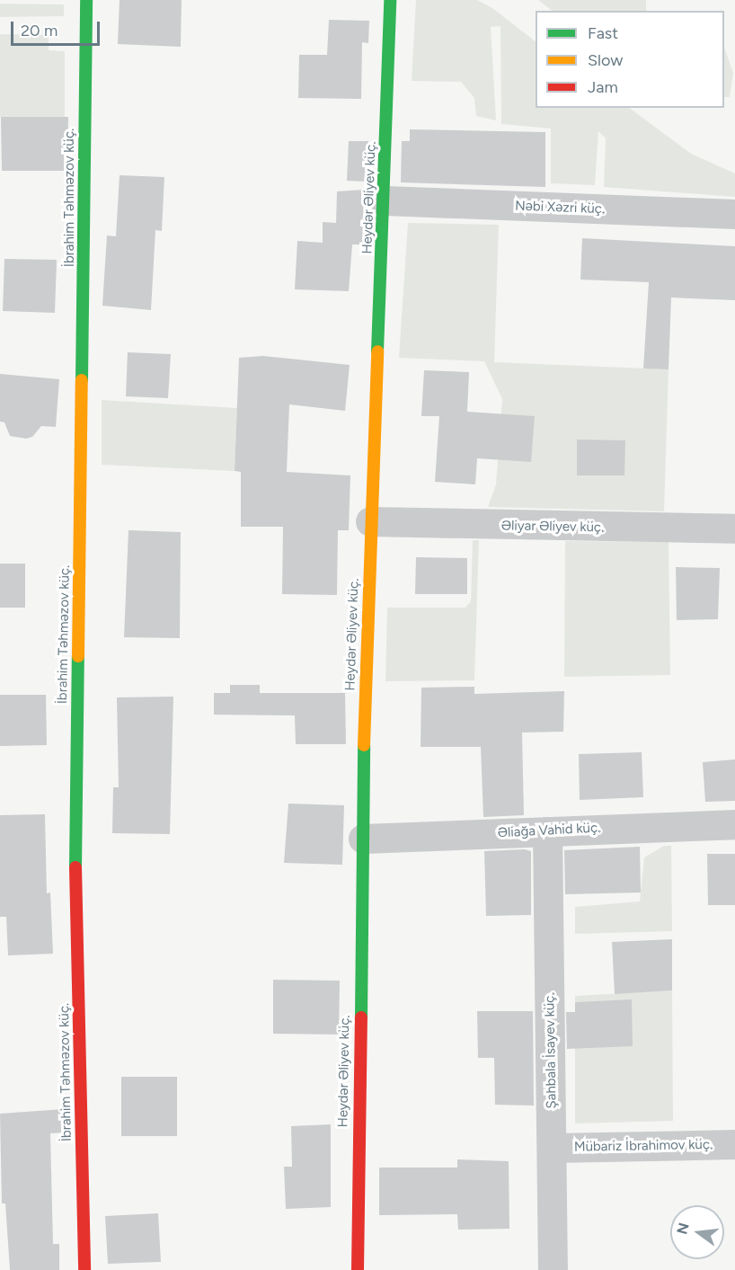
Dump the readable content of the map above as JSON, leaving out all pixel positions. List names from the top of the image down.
{
  "streets": {
    "street": [
      "İbrahim Təhməzov küç.",
      "Heydər Əliyev küç.",
      "Nəbi Xəzri küç.",
      "Əliyar Əliyev küç.",
      "Əliağa Vahid küç.",
      "Şahbala İsayev küç.",
      "Mübariz İbrahimov küç."
    ]
  },
  "crossings": [
    ["Heydər Əliyev küç.", "Nəbi Xəzri küç."],
    ["Heydər Əliyev küç.", "Əliyar Əliyev küç."],
    ["Heydər Əliyev küç.", "Əliağa Vahid küç."],
    ["Əliağa Vahid küç.", "Şahbala İsayev küç."],
    ["Şahbala İsayev küç.", "Mübariz İbrahimov küç."]
  ],
  "legend": ["Fast", "Slow", "Jam"],
  "scale_bar": "20 m",
  "north": "left"
}
